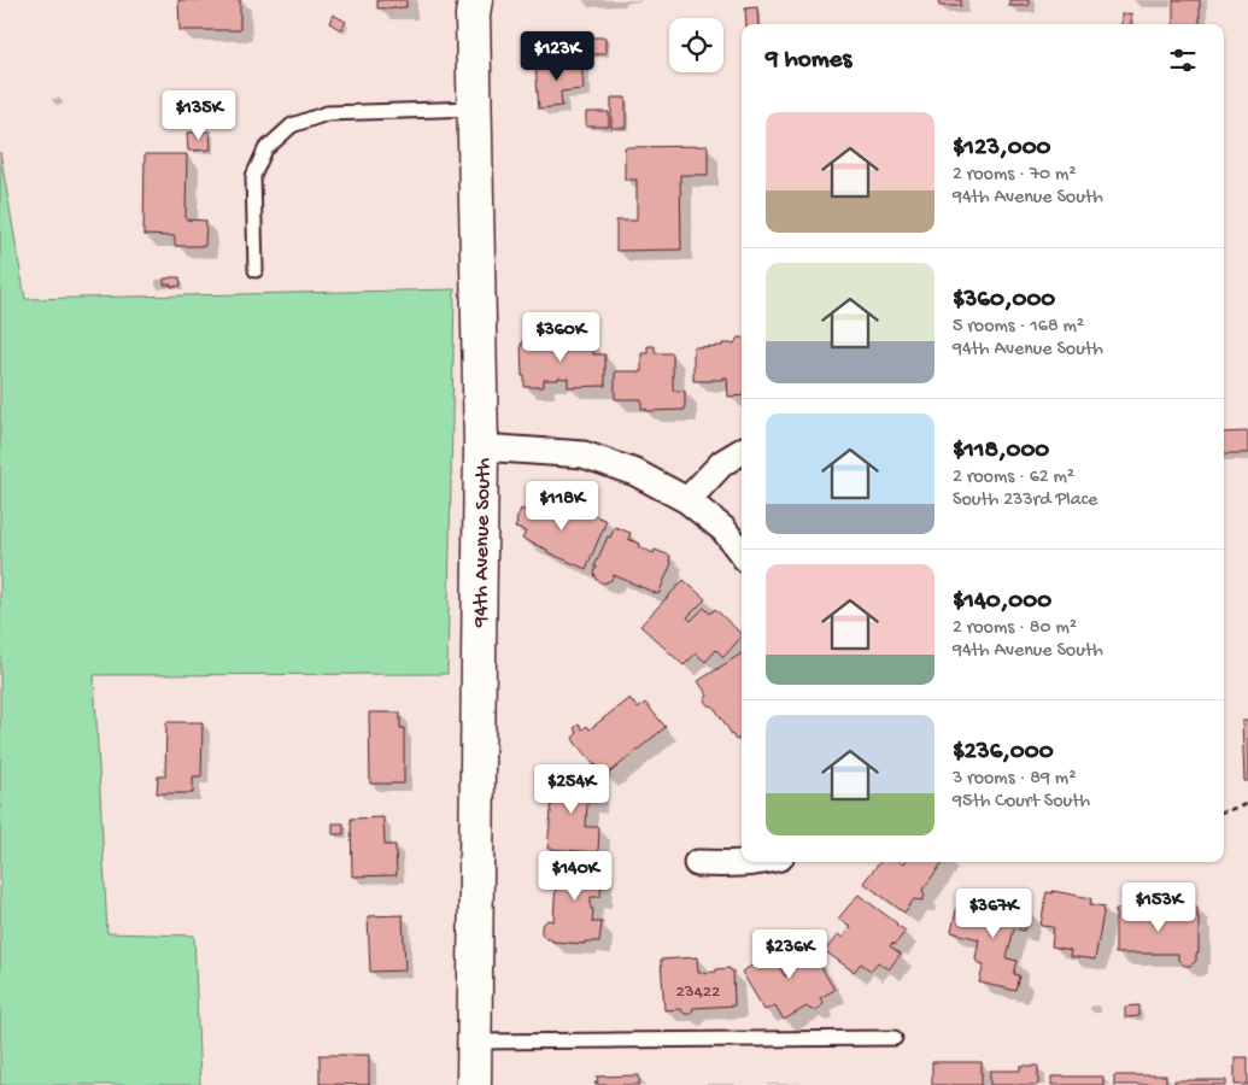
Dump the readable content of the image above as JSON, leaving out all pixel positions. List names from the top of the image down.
{
  "streets": {
    "street": ["94th Avenue South"]
  },
  "house_numbers": ["23422"],
  "page": {
    "heading": "9 homes",
    "price": [
      "$123K",
      "$135K",
      "$360K",
      "$118K",
      "$254K",
      "$140K",
      "$153K",
      "$367K",
      "$236K"
    ],
    "list": [
      {
        "name": "$123,000",
        "note": "2 rooms · 70 m² · 94th Avenue South"
      },
      {
        "name": "$360,000",
        "note": "5 rooms · 168 m² · 94th Avenue South"
      },
      {
        "name": "$118,000",
        "note": "2 rooms · 62 m² · South 233rd Place"
      },
      {
        "name": "$140,000",
        "note": "2 rooms · 80 m² · 94th Avenue South"
      },
      {
        "name": "$236,000",
        "note": "3 rooms · 89 m² · 95th Court South"
      }
    ]
  }
}
